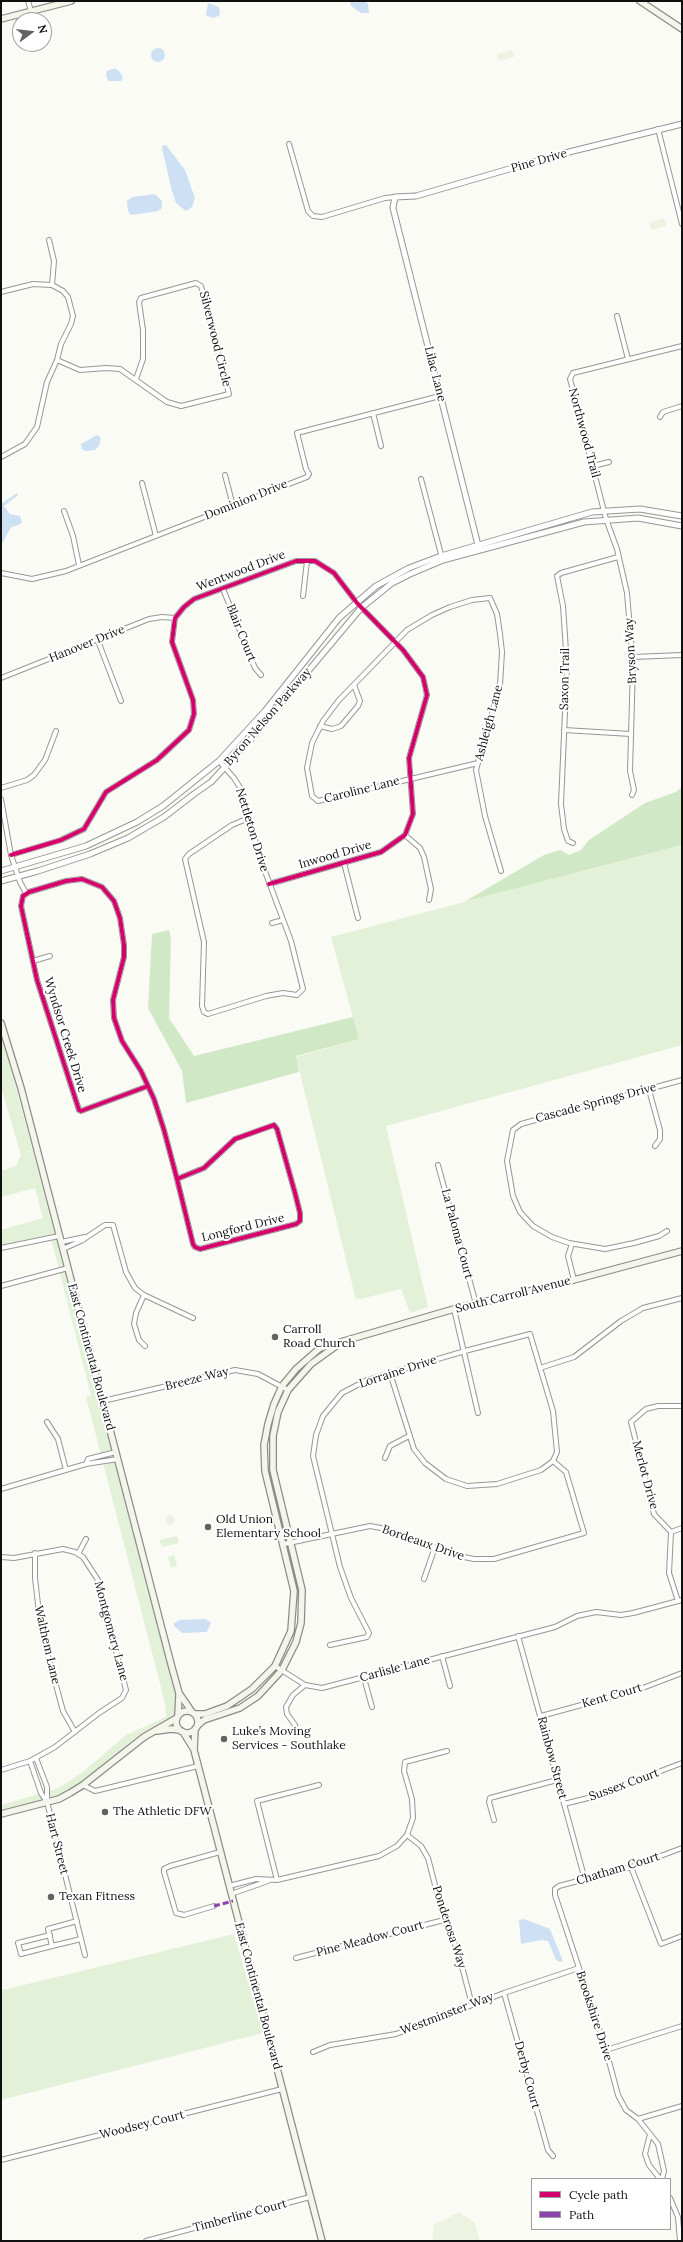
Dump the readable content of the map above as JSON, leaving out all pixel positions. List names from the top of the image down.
{
  "streets": {
    "main road": ["South Carroll Avenue", "East Continental Boulevard"],
    "street": [
      "Pine Drive",
      "Silverwood Circle",
      "Lilac Lane",
      "Northwood Trail",
      "Dominion Drive",
      "Wentwood Drive",
      "Blair Court",
      "Hanover Drive",
      "Bryson Way",
      "Saxon Trail",
      "Byron Nelson Parkway",
      "Ashleigh Lane",
      "Caroline Lane",
      "Nettleton Drive",
      "Inwood Drive",
      "Wyndsor Creek Drive",
      "Cascade Springs Drive",
      "Longford Drive",
      "La Paloma Court",
      "Lorraine Drive",
      "Breeze Way",
      "Merlot Drive",
      "Bordeaux Drive",
      "Montgomery Lane",
      "Walthem Lane",
      "Carlisle Lane",
      "Kent Court",
      "Rainbow Street",
      "Sussex Court",
      "Hart Street",
      "Chatham Court",
      "Ponderosa Way",
      "Pine Meadow Court",
      "Westminster Way",
      "Brookshire Drive",
      "Derby Court",
      "Woodsey Court",
      "Timberline Court"
    ]
  },
  "crossings": [
    ["Pine Drive", "Lilac Lane"],
    ["Lilac Lane", "Dominion Drive"],
    ["Lilac Lane", "Byron Nelson Parkway"],
    ["Northwood Trail", "Bryson Way"],
    ["Northwood Trail", "Byron Nelson Parkway"],
    ["Wentwood Drive", "Blair Court"],
    ["Wentwood Drive", "Hanover Drive"],
    ["Wentwood Drive", "Byron Nelson Parkway"],
    ["Bryson Way", "Saxon Trail"],
    ["Bryson Way", "Byron Nelson Parkway"],
    ["Byron Nelson Parkway", "Nettleton Drive"],
    ["Ashleigh Lane", "Caroline Lane"],
    ["Nettleton Drive", "Inwood Drive"],
    ["Wyndsor Creek Drive", "Longford Drive"],
    ["La Paloma Court", "South Carroll Avenue"],
    ["South Carroll Avenue", "East Continental Boulevard"],
    ["South Carroll Avenue", "Breeze Way"],
    ["South Carroll Avenue", "Bordeaux Drive"],
    ["South Carroll Avenue", "Carlisle Lane"],
    ["East Continental Boulevard", "Breeze Way"],
    ["East Continental Boulevard", "Woodsey Court"],
    ["East Continental Boulevard", "Timberline Court"],
    ["Lorraine Drive", "Bordeaux Drive"],
    ["Montgomery Lane", "Walthem Lane"],
    ["Carlisle Lane", "Rainbow Street"],
    ["Kent Court", "Rainbow Street"],
    ["Rainbow Street", "Sussex Court"],
    ["Rainbow Street", "Chatham Court"],
    ["Chatham Court", "Brookshire Drive"],
    ["Ponderosa Way", "Pine Meadow Court"],
    ["Ponderosa Way", "Westminster Way"],
    ["Westminster Way", "Brookshire Drive"],
    ["Westminster Way", "Derby Court"]
  ],
  "places": [
    "Carroll Road Church",
    "Old Union Elementary School",
    "Luke’s Moving Services - Southlake",
    "The Athletic DFW",
    "Texan Fitness"
  ],
  "legend": ["Cycle path", "Path"],
  "north": "right"
}
